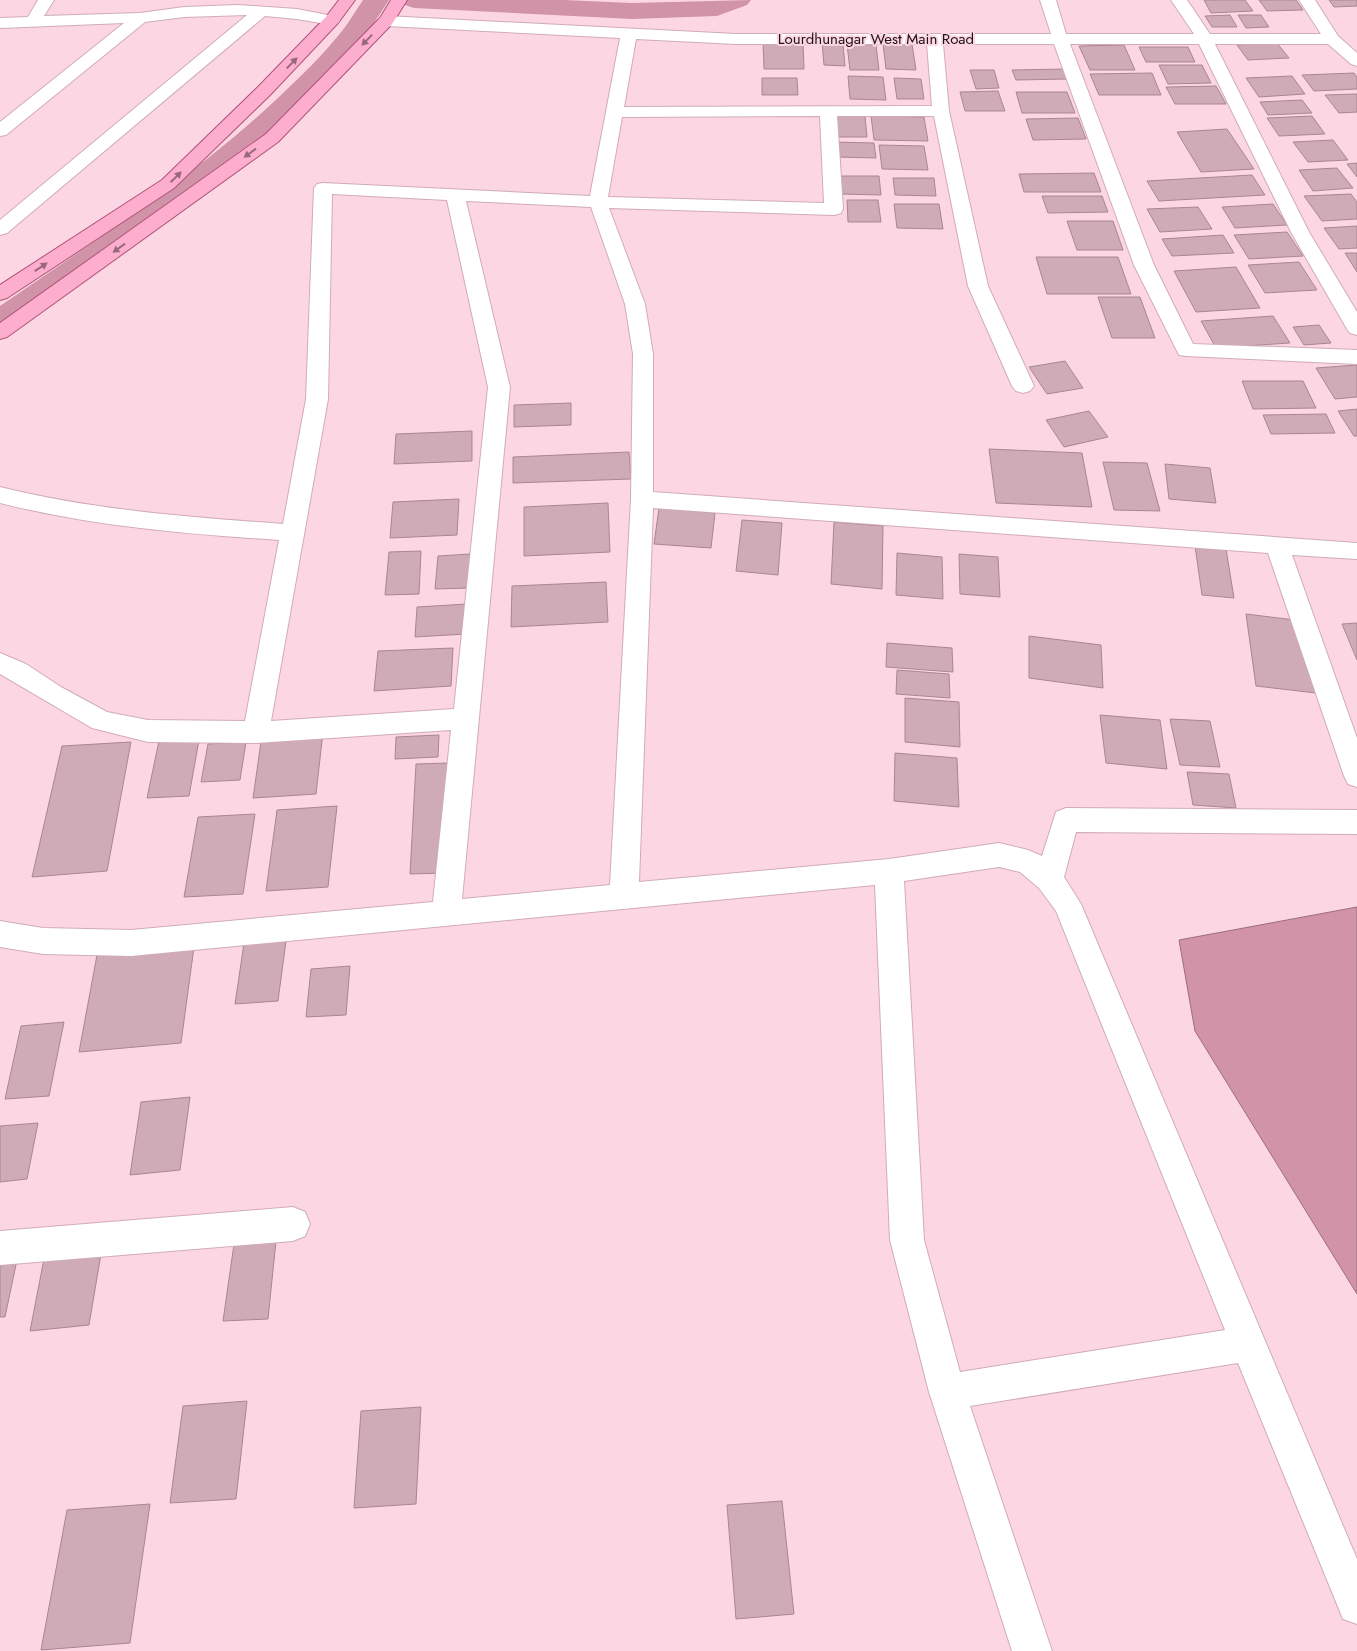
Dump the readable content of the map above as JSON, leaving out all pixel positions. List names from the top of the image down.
{
  "streets": {
    "street": ["Lourdhunagar West Main Road"]
  }
}
